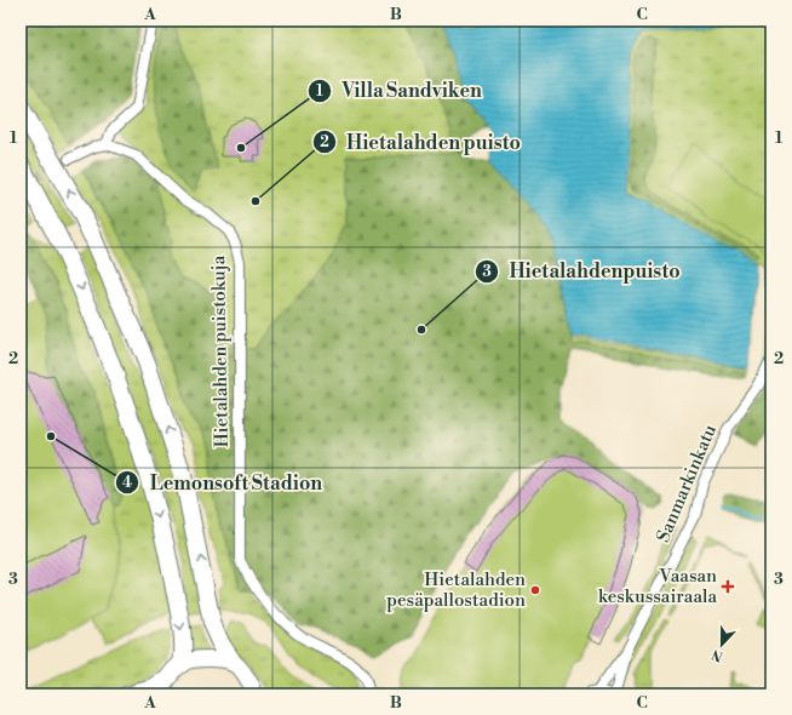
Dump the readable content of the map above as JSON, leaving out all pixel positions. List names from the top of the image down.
{
  "streets": {
    "street": ["Hietalahden puistokuja", "Sanmarkinkatu"]
  },
  "places": {
    "other": [
      "Villa Sandviken",
      "Hietalahden puisto",
      "Hietalahdenpuisto",
      "Lemonsoft Stadion",
      "Hietalahden pesäpallostadion"
    ],
    "health": ["Vaasan keskussairaala"]
  },
  "north": "bottom",
  "grid": {
    "columns": ["A", "B", "C"],
    "rows": ["1", "2", "3"]
  }
}
